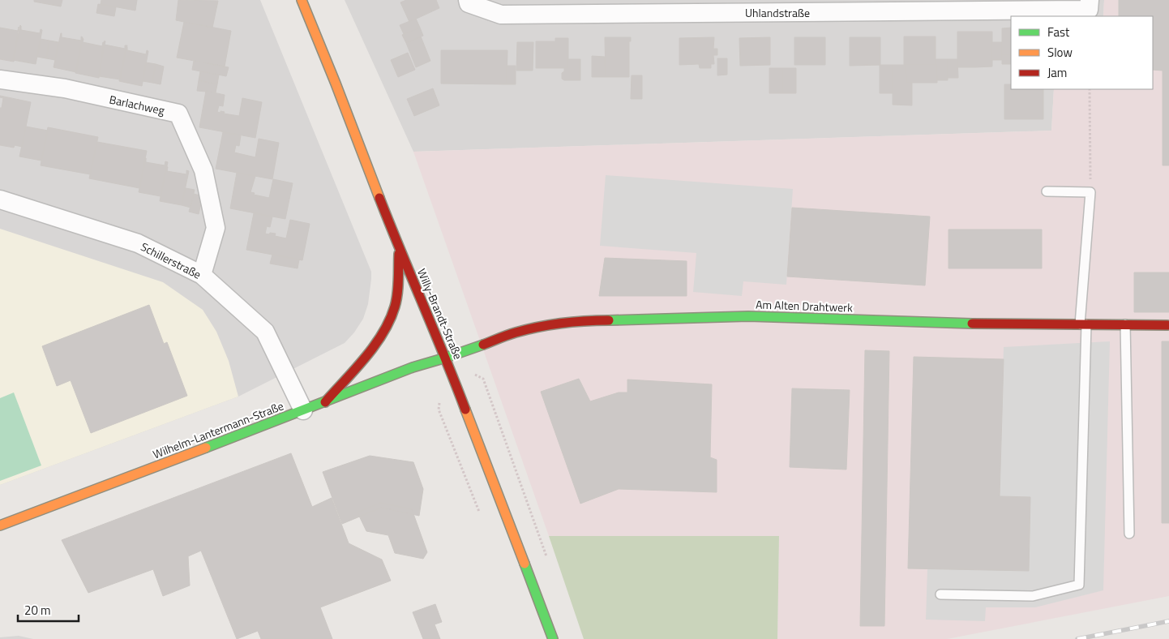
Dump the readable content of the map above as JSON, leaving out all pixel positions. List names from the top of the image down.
{
  "streets": {
    "main road": ["Am Alten Drahtwerk", "Willy-Brandt-Straße", "Wilhelm-Lantermann-Straße"],
    "street": ["Uhlandstraße", "Barlachweg", "Schillerstraße"]
  },
  "crossings": [
    ["Barlachweg", "Schillerstraße"],
    ["Schillerstraße", "Wilhelm-Lantermann-Straße"],
    ["Am Alten Drahtwerk", "Willy-Brandt-Straße"],
    ["Am Alten Drahtwerk", "Wilhelm-Lantermann-Straße"],
    ["Willy-Brandt-Straße", "Wilhelm-Lantermann-Straße"]
  ],
  "legend": ["Fast", "Slow", "Jam"],
  "scale_bar": "20 m"
}
